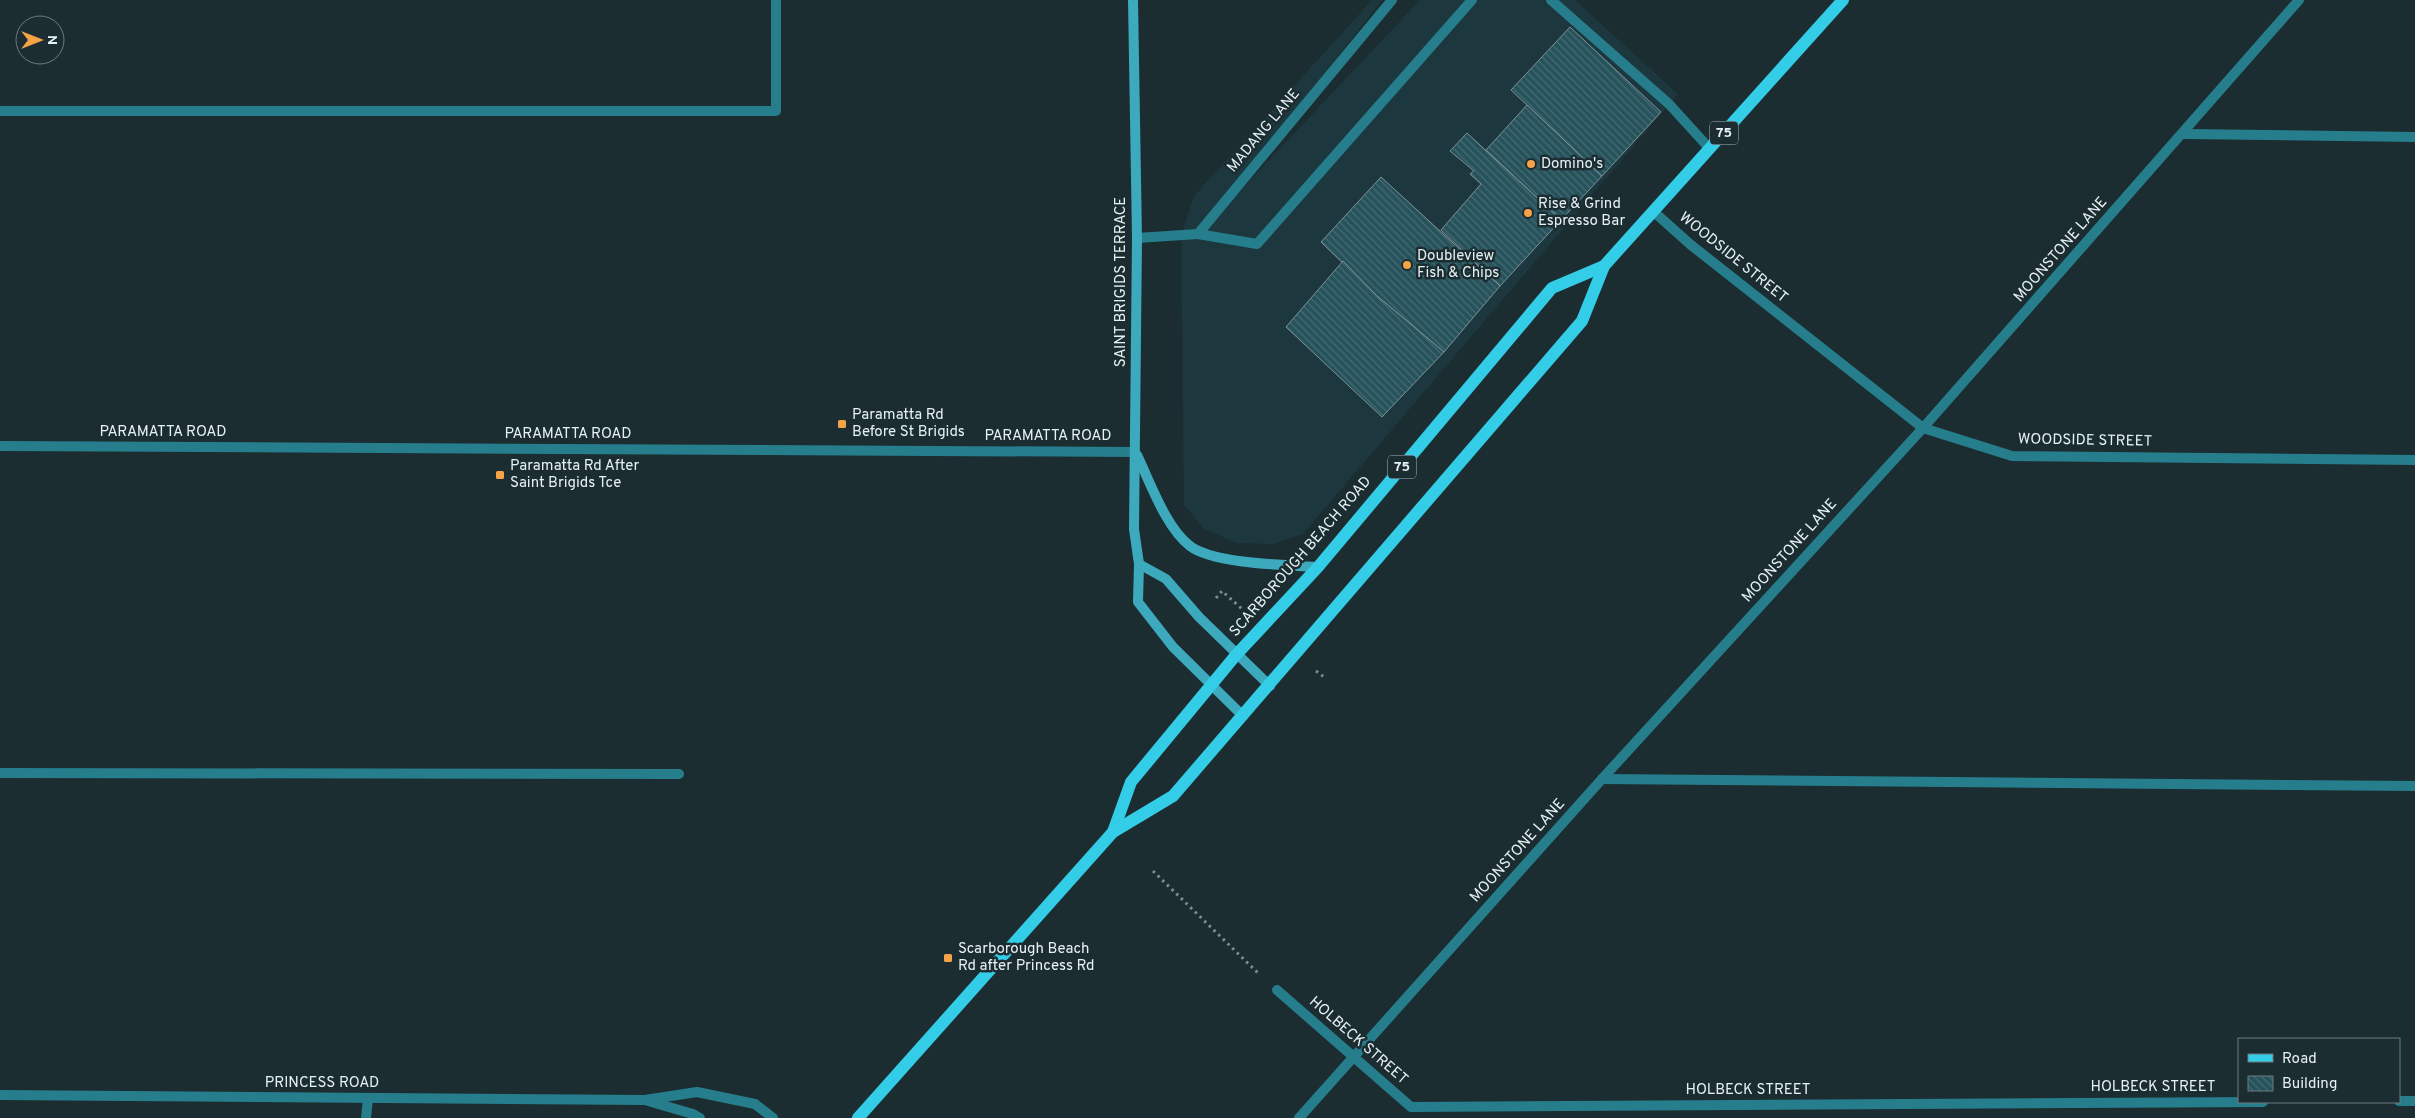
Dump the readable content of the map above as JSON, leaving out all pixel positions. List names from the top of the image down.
{
  "streets": {
    "main road": ["75", "SCARBOROUGH BEACH ROAD"],
    "street": [
      "MADANG LANE",
      "MOONSTONE LANE",
      "WOODSIDE STREET",
      "SAINT BRIGIDS TERRACE",
      "PARAMATTA ROAD",
      "HOLBECK STREET",
      "PRINCESS ROAD"
    ]
  },
  "crossings": [
    ["MOONSTONE LANE", "WOODSIDE STREET"],
    ["MOONSTONE LANE", "HOLBECK STREET"],
    ["WOODSIDE STREET", "SCARBOROUGH BEACH ROAD"],
    ["SAINT BRIGIDS TERRACE", "PARAMATTA ROAD"],
    ["SAINT BRIGIDS TERRACE", "SCARBOROUGH BEACH ROAD"]
  ],
  "places": {
    "other": ["Domino's", "Rise & Grind Espresso Bar", "Doubleview Fish & Chips"],
    "transit": ["Paramatta Rd Before St Brigids", "Paramatta Rd After Saint Brigids Tce", "Scarborough Beach Rd after Princess Rd"]
  },
  "legend": ["Road", "Building"],
  "north": "right"
}
